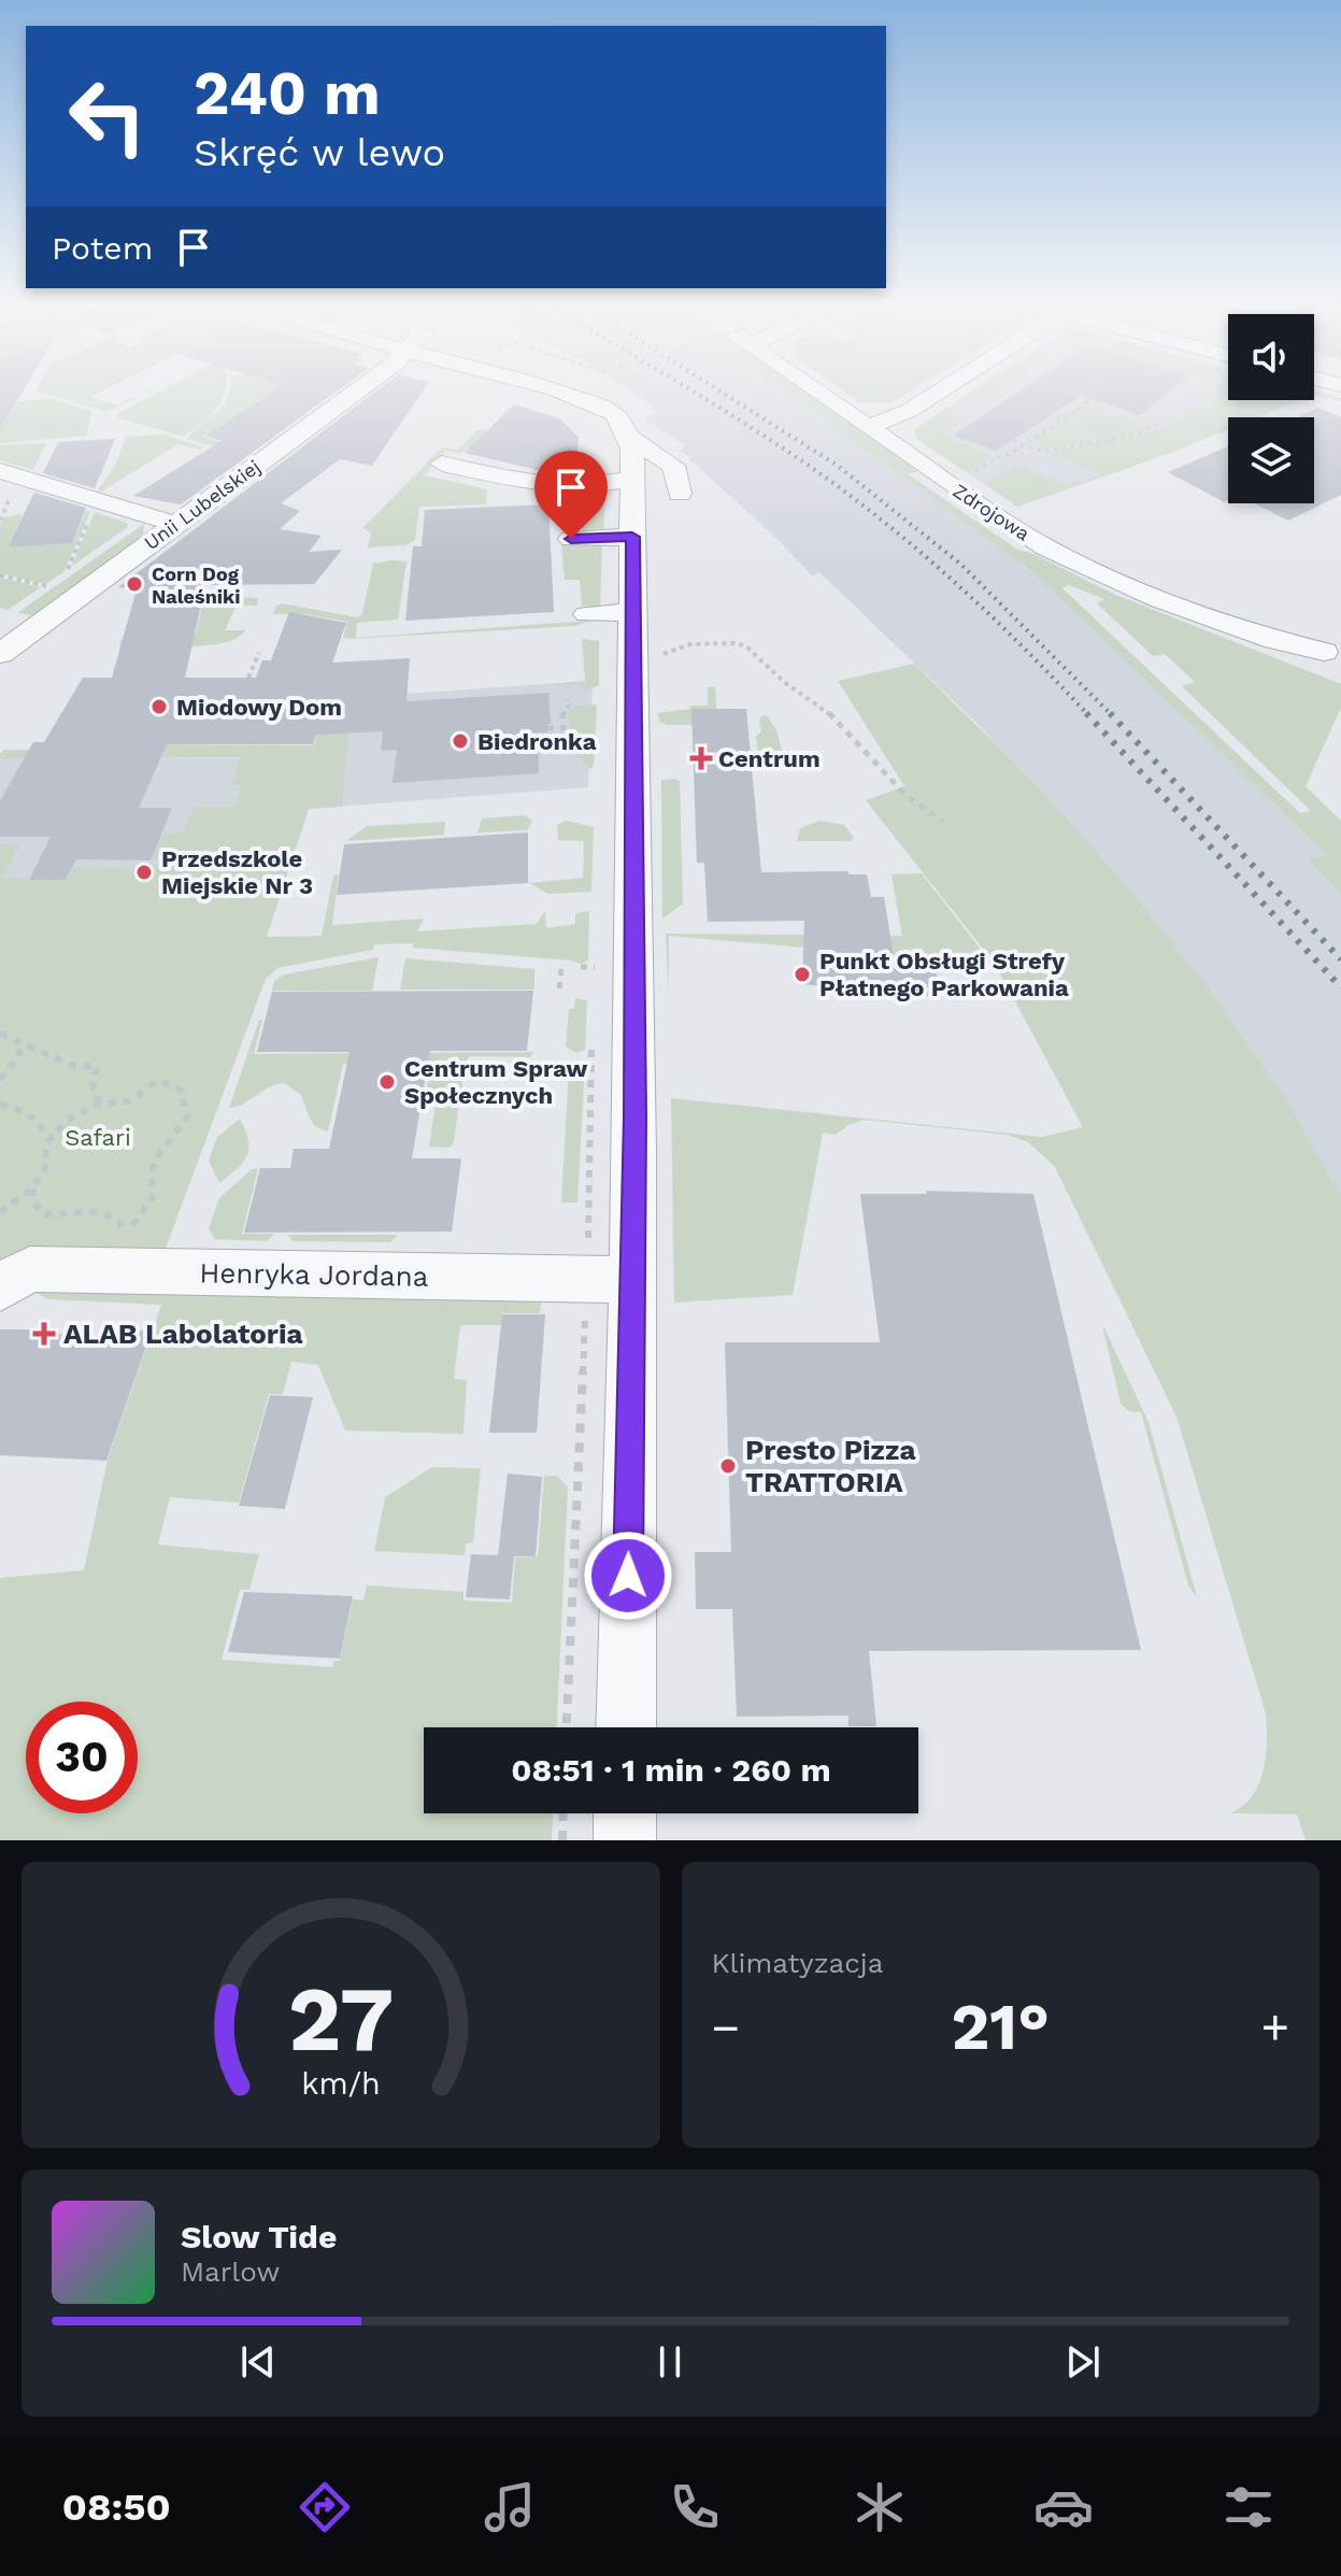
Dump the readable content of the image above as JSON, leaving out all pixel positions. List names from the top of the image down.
{
  "streets": {
    "street": ["Unii Lubelskiej", "Zdrojowa", "Henryka Jordana"]
  },
  "parks": ["Safari"],
  "places": {
    "other": [
      "Corn Dog Naleśniki",
      "Miodowy Dom",
      "Biedronka",
      "Przedszkole Miejskie Nr 3",
      "Punkt Obsługi Strefy Płatnego Parkowania",
      "Centrum Spraw Społecznych",
      "Presto Pizza TRATTORIA"
    ],
    "health": ["Centrum", "ALAB Labolatoria"]
  },
  "page": {
    "turn": ["240 m", "Skręć w lewo"],
    "then": "Potem",
    "limit": "30",
    "trip": "08:51 · 1 min · 260 m",
    "tile": "Klimatyzacja",
    "heat": ["−", "21°", "+"],
    "song": ["Slow Tide", "Marlow"],
    "tabs": "08:50",
    "gauge": ["27", "km/h"]
  }
}
